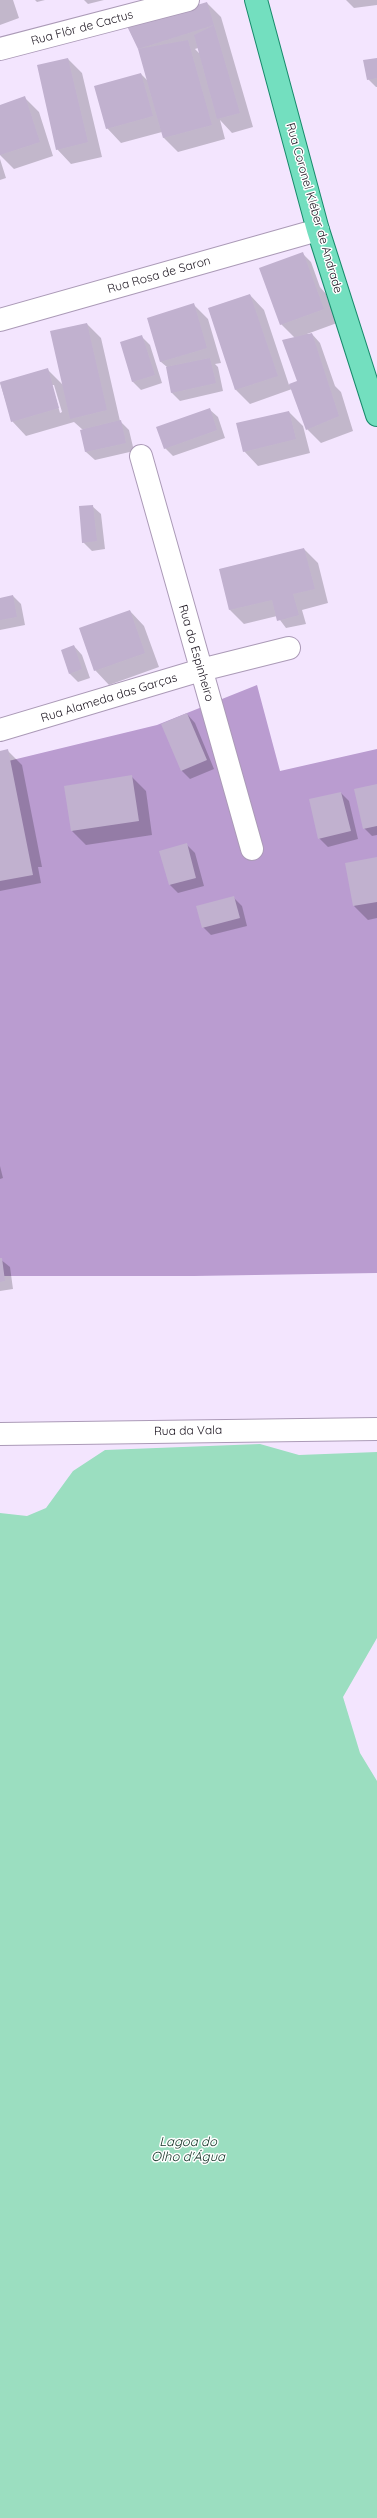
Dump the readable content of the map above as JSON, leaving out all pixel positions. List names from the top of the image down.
{
  "streets": {
    "main road": ["Rua Coronel Kléber de Andrade"],
    "street": [
      "Rua Flôr de Cactus",
      "Rua Rosa de Saron",
      "Rua do Espinheiro",
      "Rua Alameda das Garças",
      "Rua da Vala"
    ]
  },
  "crossings": [
    ["Rua Coronel Kléber de Andrade", "Rua Rosa de Saron"],
    ["Rua do Espinheiro", "Rua Alameda das Garças"]
  ],
  "water": ["Lagoa do Olho d'Água"]
}
